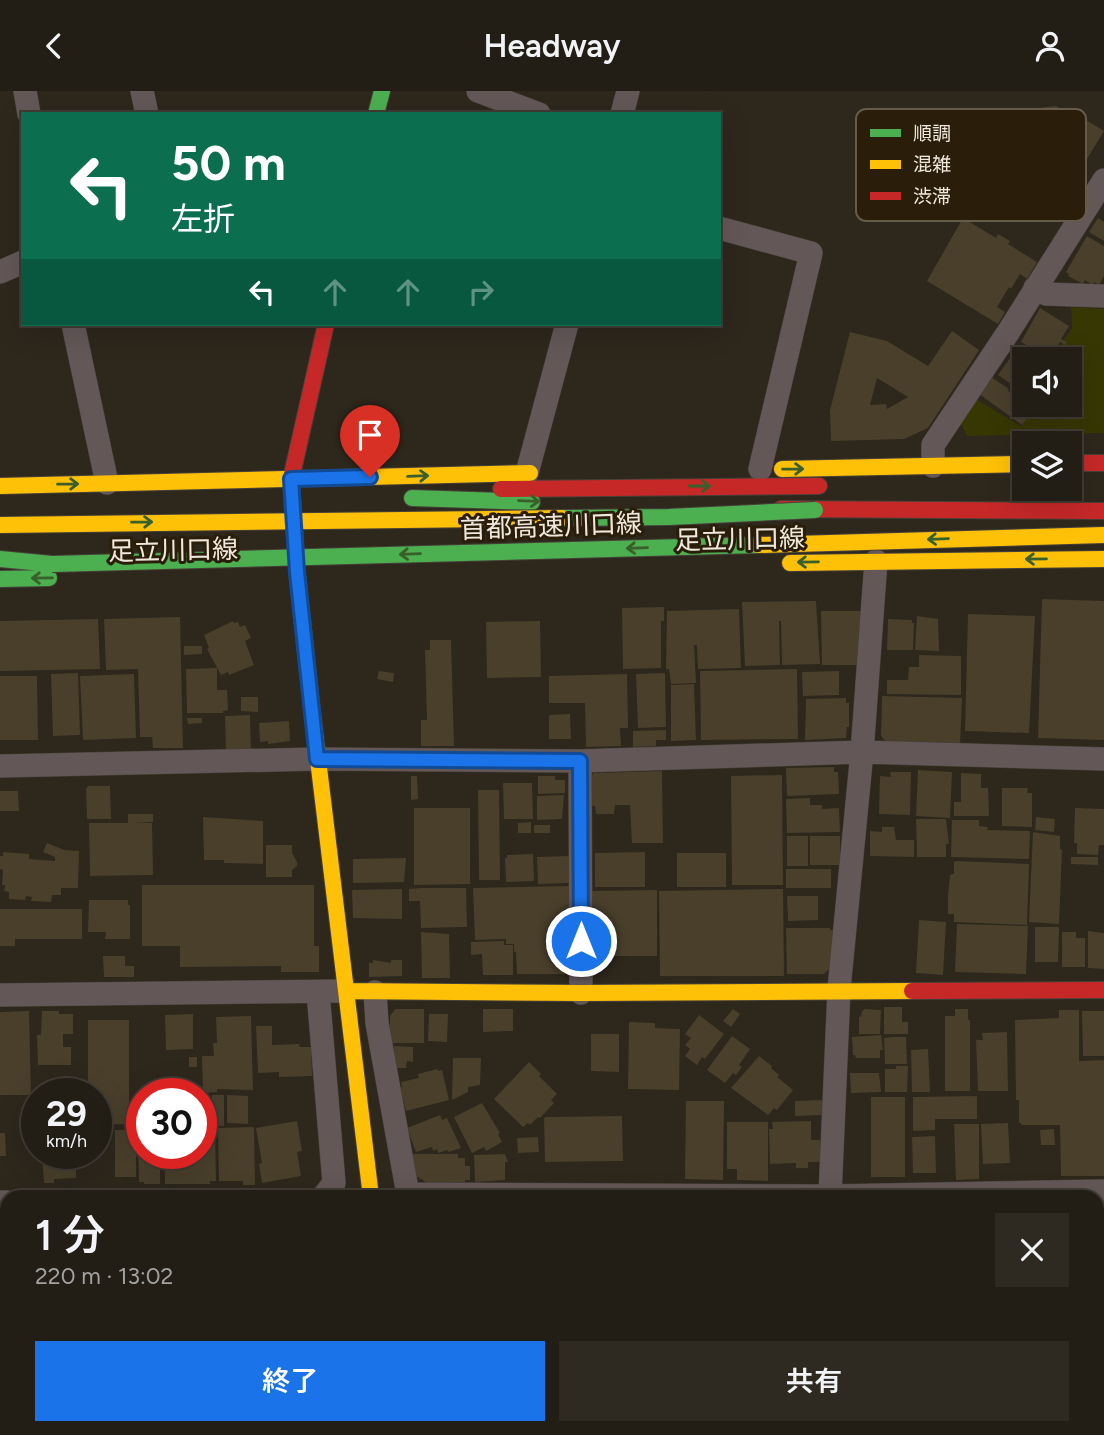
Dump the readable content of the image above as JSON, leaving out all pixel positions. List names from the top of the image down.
{
  "streets": {
    "main road": ["首都高速川口線", "足立川口線"]
  },
  "legend": ["順調", "混雑", "渋滞"],
  "page": {
    "header": "Headway",
    "turn": ["50 m", "左折"],
    "speed": "29 km/h",
    "limit": "30",
    "heading": ["1 分", "220 m · 13:02"],
    "buttons": ["終了", "共有"]
  }
}
